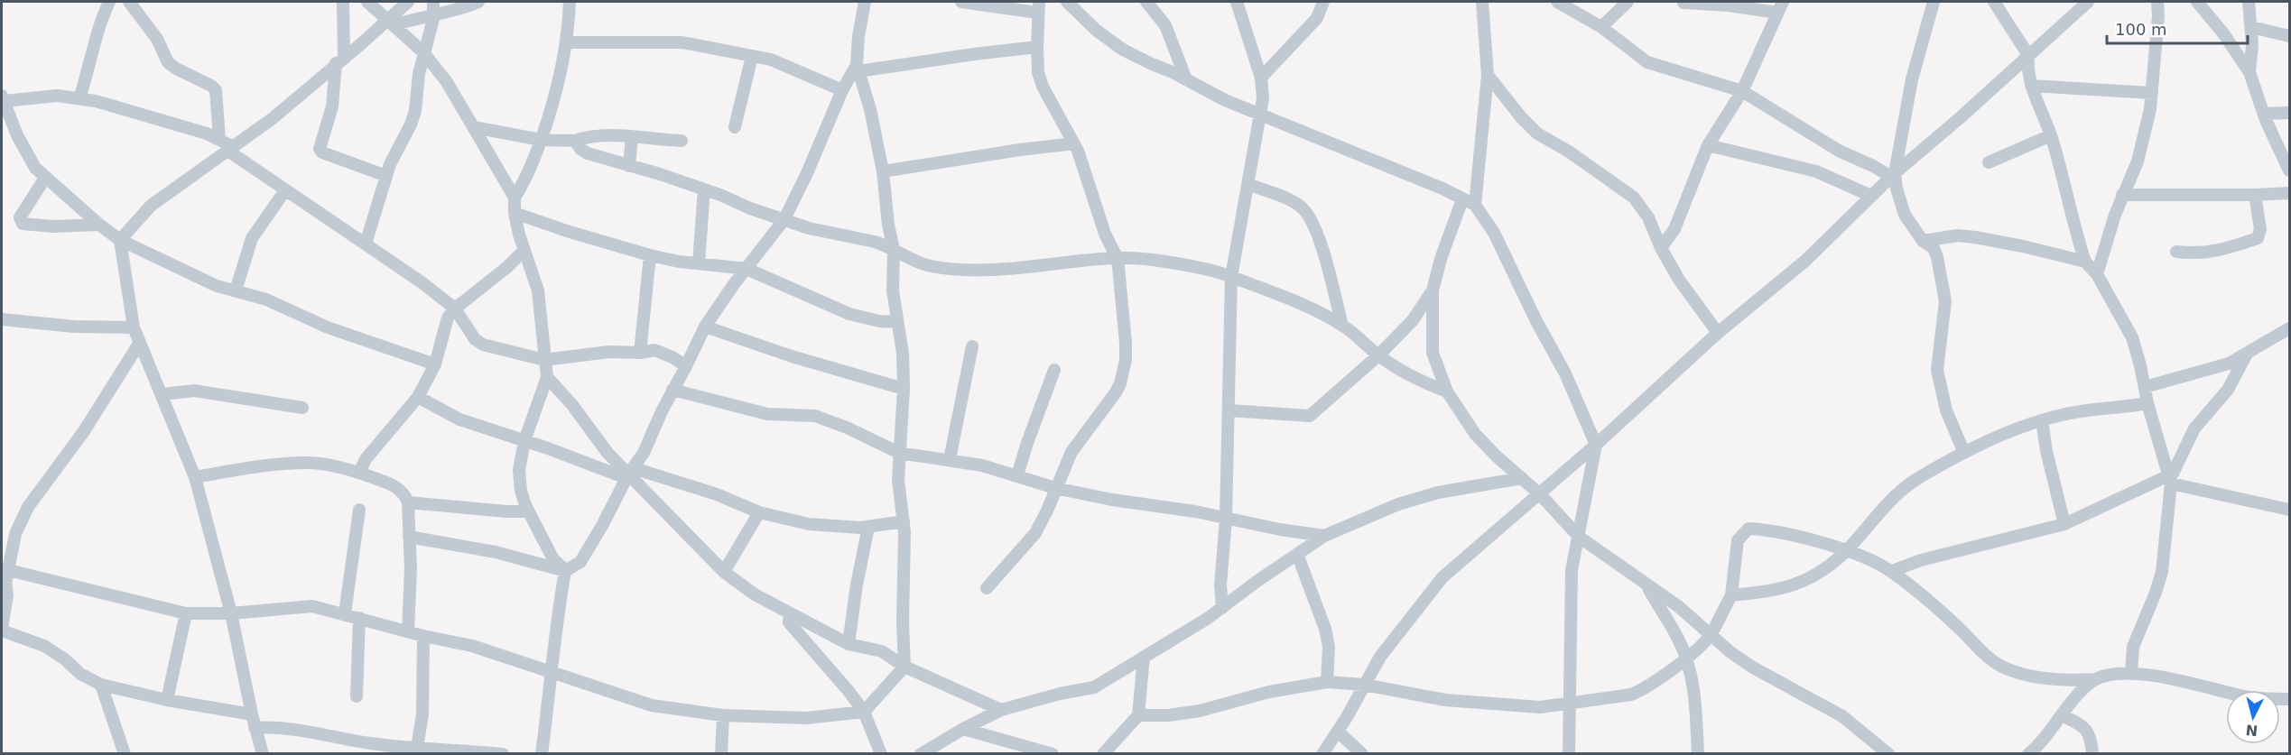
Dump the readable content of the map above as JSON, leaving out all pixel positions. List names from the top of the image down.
{
  "scale_bar": "100 m",
  "north": "bottom"
}
